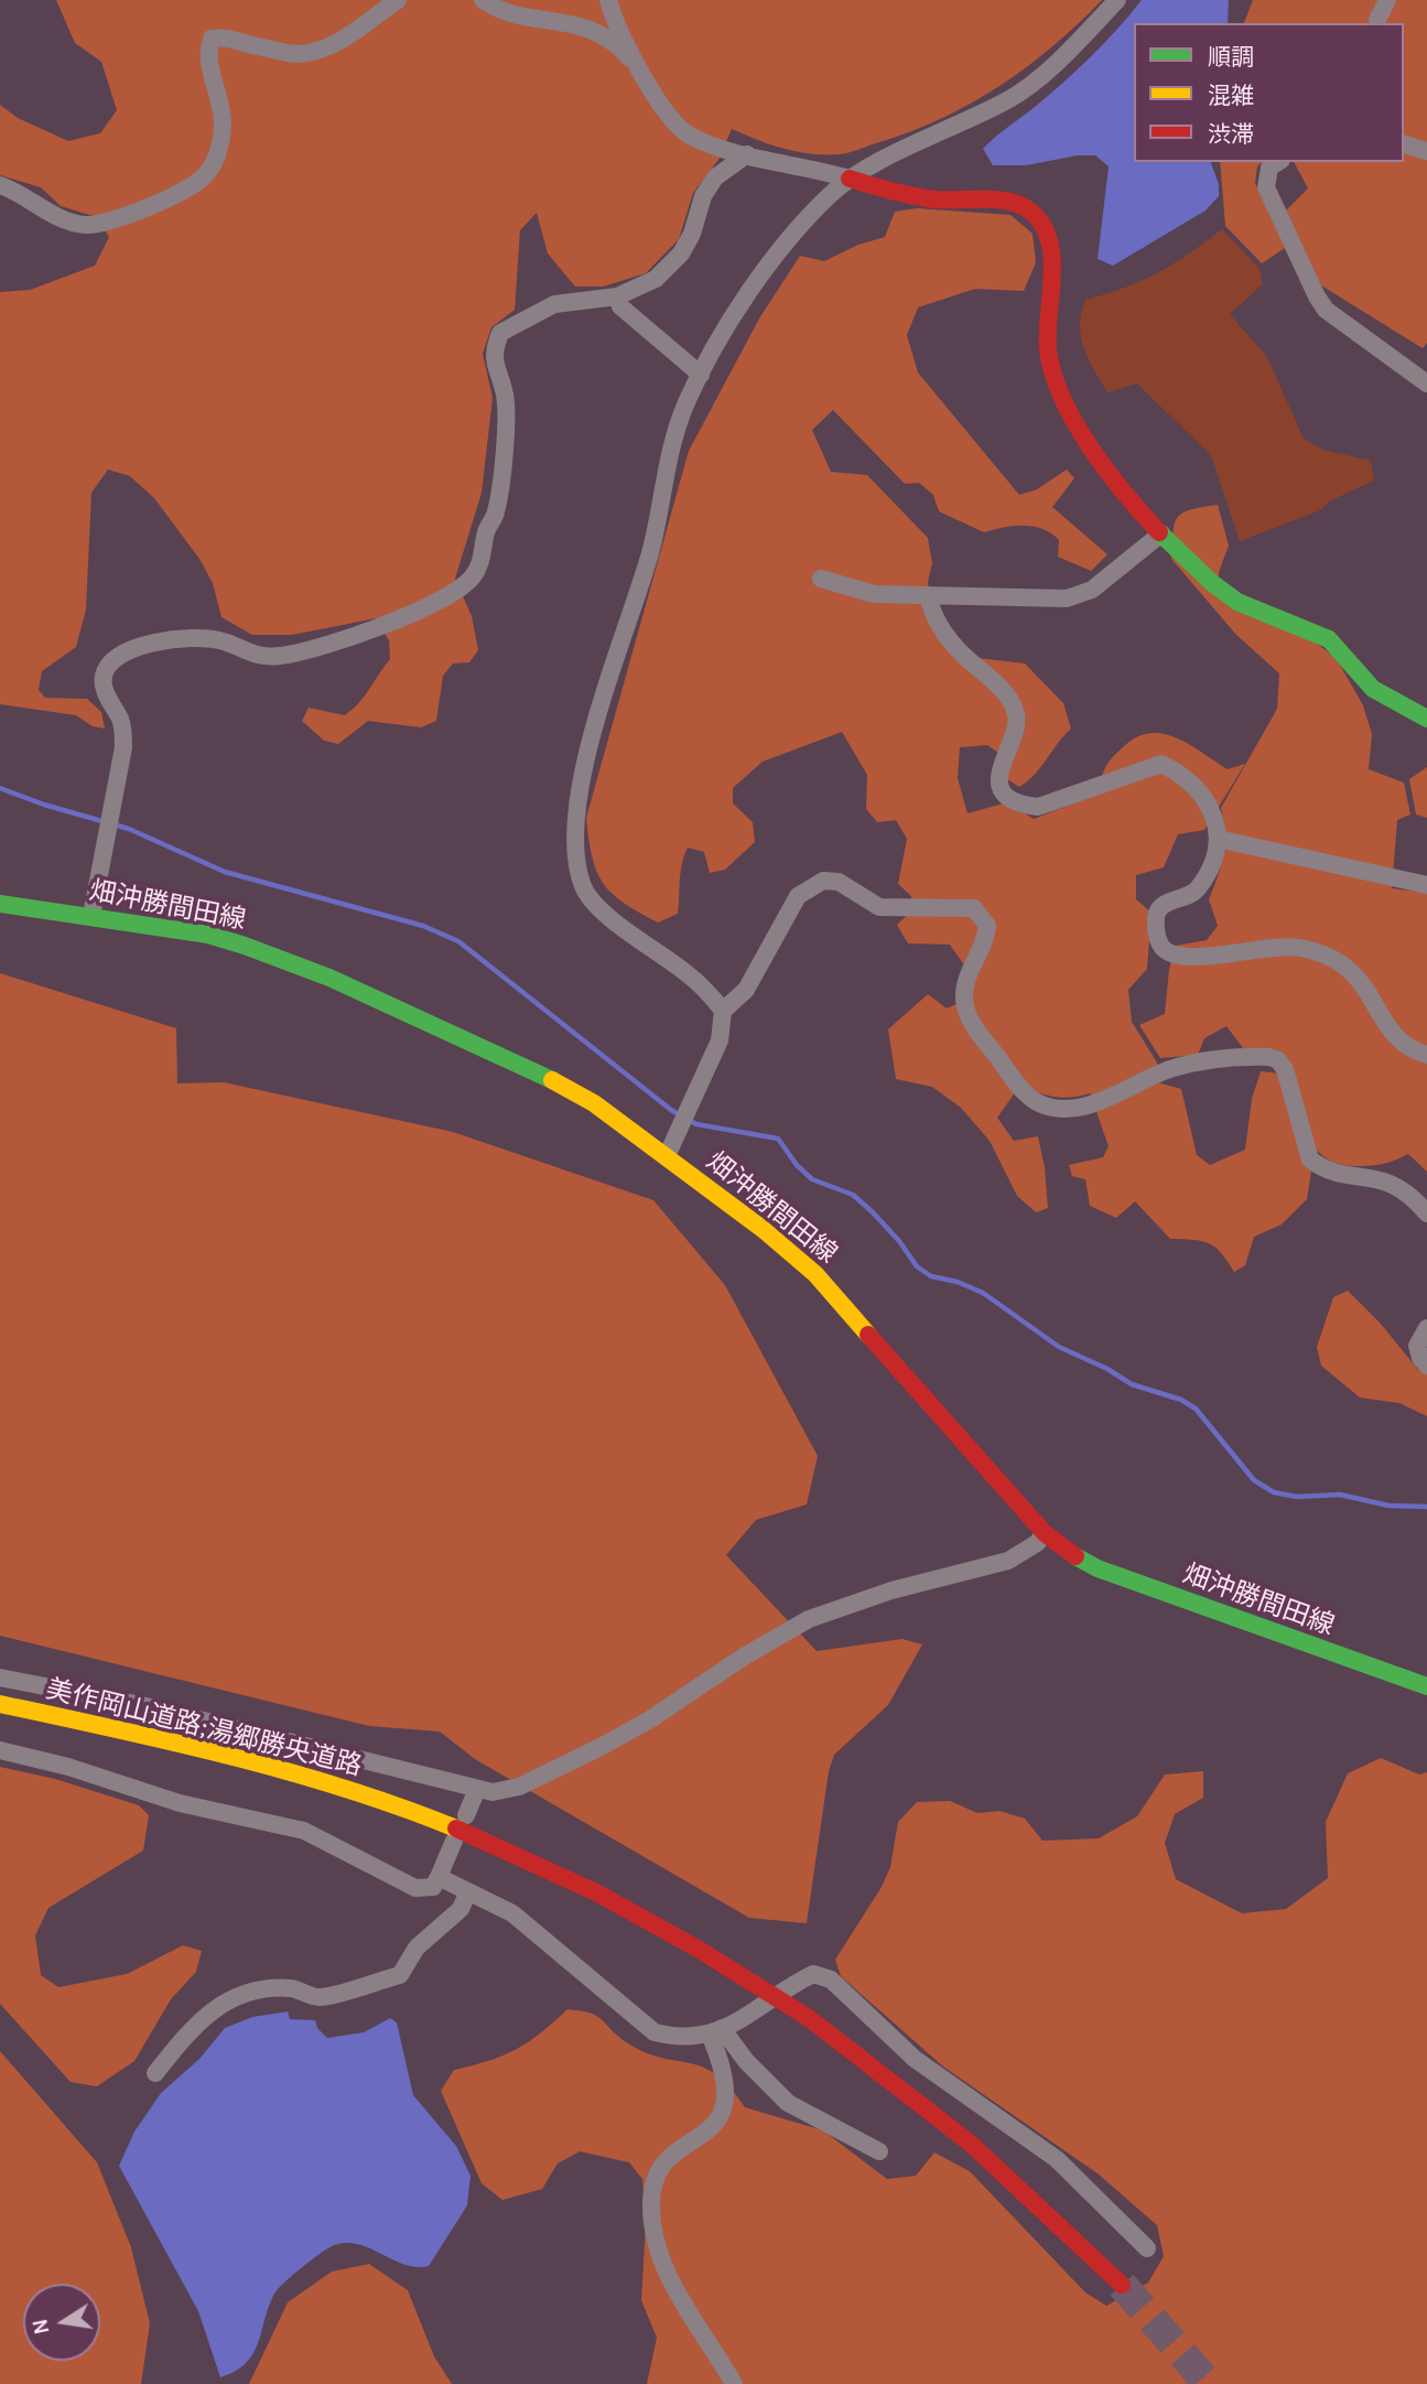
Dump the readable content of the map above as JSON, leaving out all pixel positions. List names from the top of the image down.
{
  "streets": {
    "main road": ["畑沖勝間田線", "美作岡山道路;湯郷勝央道路"]
  },
  "legend": ["順調", "混雑", "渋滞"],
  "north": "left"
}
